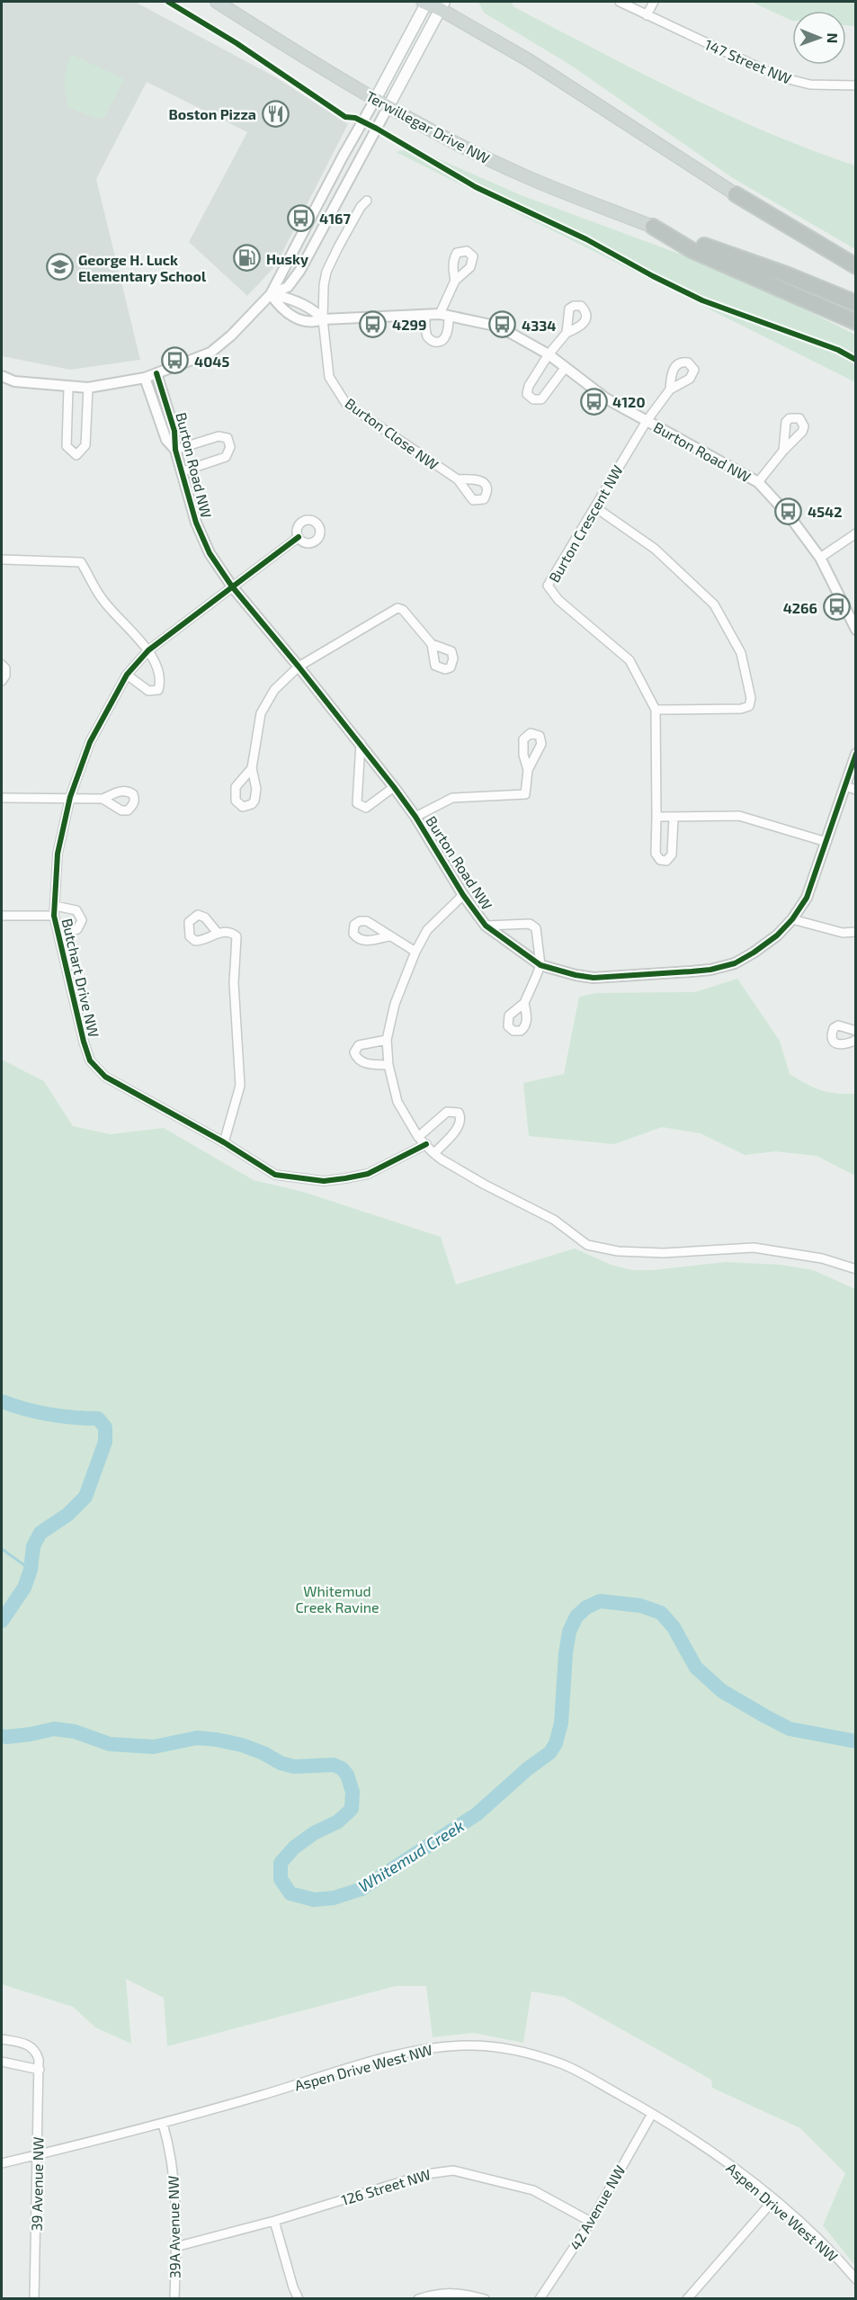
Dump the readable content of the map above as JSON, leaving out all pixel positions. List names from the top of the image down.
{
  "streets": {
    "main road": ["Terwillegar Drive NW"],
    "street": [
      "147 Street NW",
      "Burton Close NW",
      "Burton Road NW",
      "Burton Crescent NW",
      "Butchart Drive NW",
      "Aspen Drive West NW",
      "39 Avenue NW",
      "126 Street NW",
      "42 Avenue NW",
      "39A Avenue NW"
    ]
  },
  "crossings": [
    ["Burton Close NW", "Burton Road NW"],
    ["Burton Road NW", "Burton Crescent NW"],
    ["Burton Road NW", "Butchart Drive NW"],
    ["Aspen Drive West NW", "39 Avenue NW"],
    ["Aspen Drive West NW", "42 Avenue NW"],
    ["Aspen Drive West NW", "39A Avenue NW"],
    ["126 Street NW", "42 Avenue NW"],
    ["126 Street NW", "39A Avenue NW"]
  ],
  "water": ["Whitemud Creek"],
  "parks": ["Whitemud Creek Ravine"],
  "places": {
    "restaurant": ["Boston Pizza"],
    "bus stop": [
      "4167",
      "4299",
      "4334",
      "4045",
      "4120",
      "4542",
      "4266"
    ],
    "fuel station": ["Husky"],
    "school or university": ["George H. Luck Elementary School"]
  },
  "north": "right"
}
